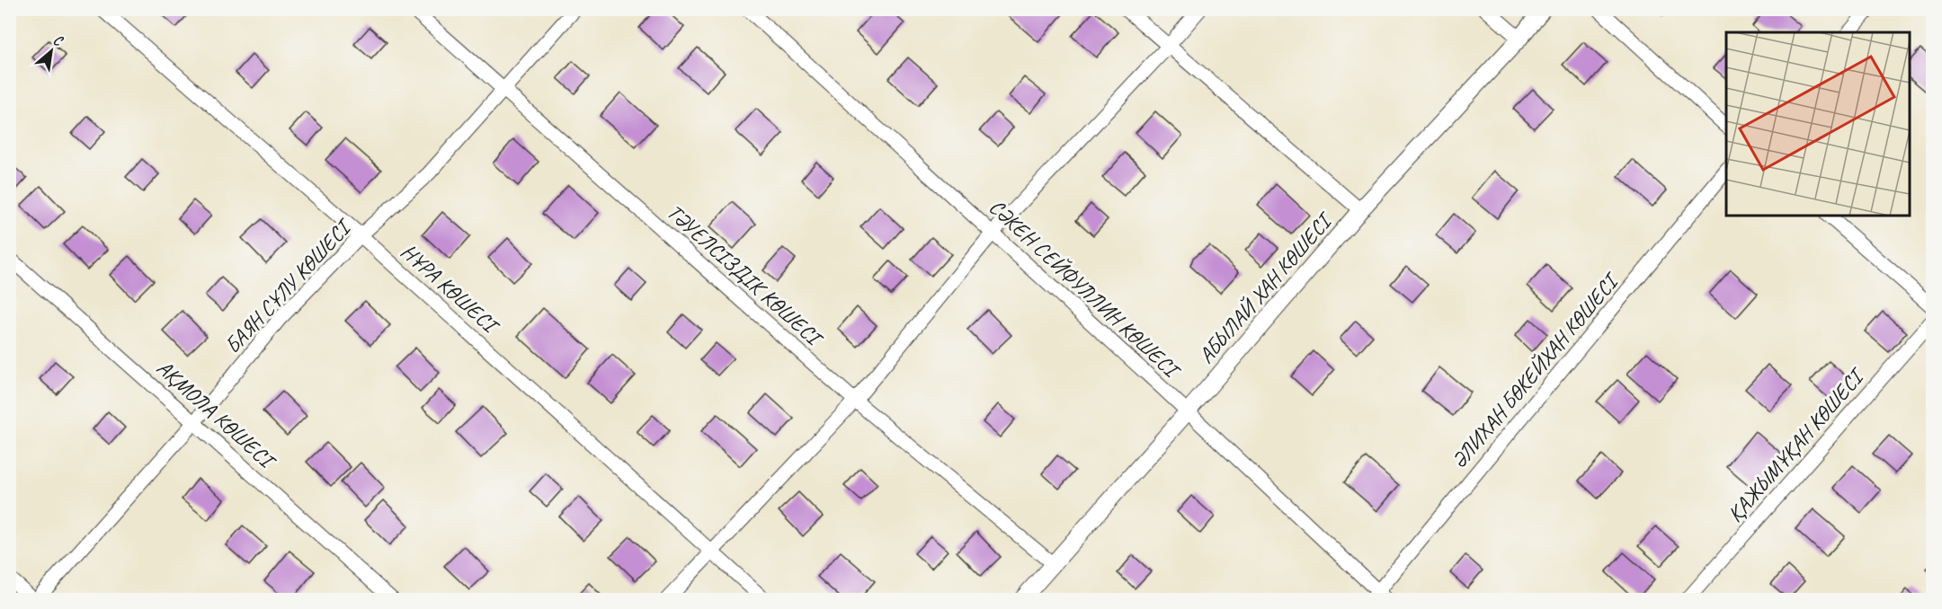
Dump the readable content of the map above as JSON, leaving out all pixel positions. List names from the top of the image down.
{
  "streets": {
    "street": [
      "ТӘУЕЛСІЗДІК КӨШЕСІ",
      "БАЯН СҰЛУ КӨШЕСІ",
      "НҰРА КӨШЕСІ",
      "СӘКЕН СЕЙФУЛЛИН КӨШЕСІ",
      "АБЫЛАЙ ХАН КӨШЕСІ",
      "ӘЛИХАН БӨКЕЙХАН КӨШЕСІ",
      "АҚМОЛА КӨШЕСІ",
      "ҚАЖЫМҰҚАН КӨШЕСІ"
    ]
  },
  "crossings": [
    ["ТӘУЕЛСІЗДІК КӨШЕСІ", "БАЯН СҰЛУ КӨШЕСІ"],
    ["ТӘУЕЛСІЗДІК КӨШЕСІ", "АБЫЛАЙ ХАН КӨШЕСІ"],
    ["БАЯН СҰЛУ КӨШЕСІ", "НҰРА КӨШЕСІ"],
    ["БАЯН СҰЛУ КӨШЕСІ", "АҚМОЛА КӨШЕСІ"],
    ["СӘКЕН СЕЙФУЛЛИН КӨШЕСІ", "АБЫЛАЙ ХАН КӨШЕСІ"],
    ["СӘКЕН СЕЙФУЛЛИН КӨШЕСІ", "ӘЛИХАН БӨКЕЙХАН КӨШЕСІ"]
  ],
  "north": "top right"
}
